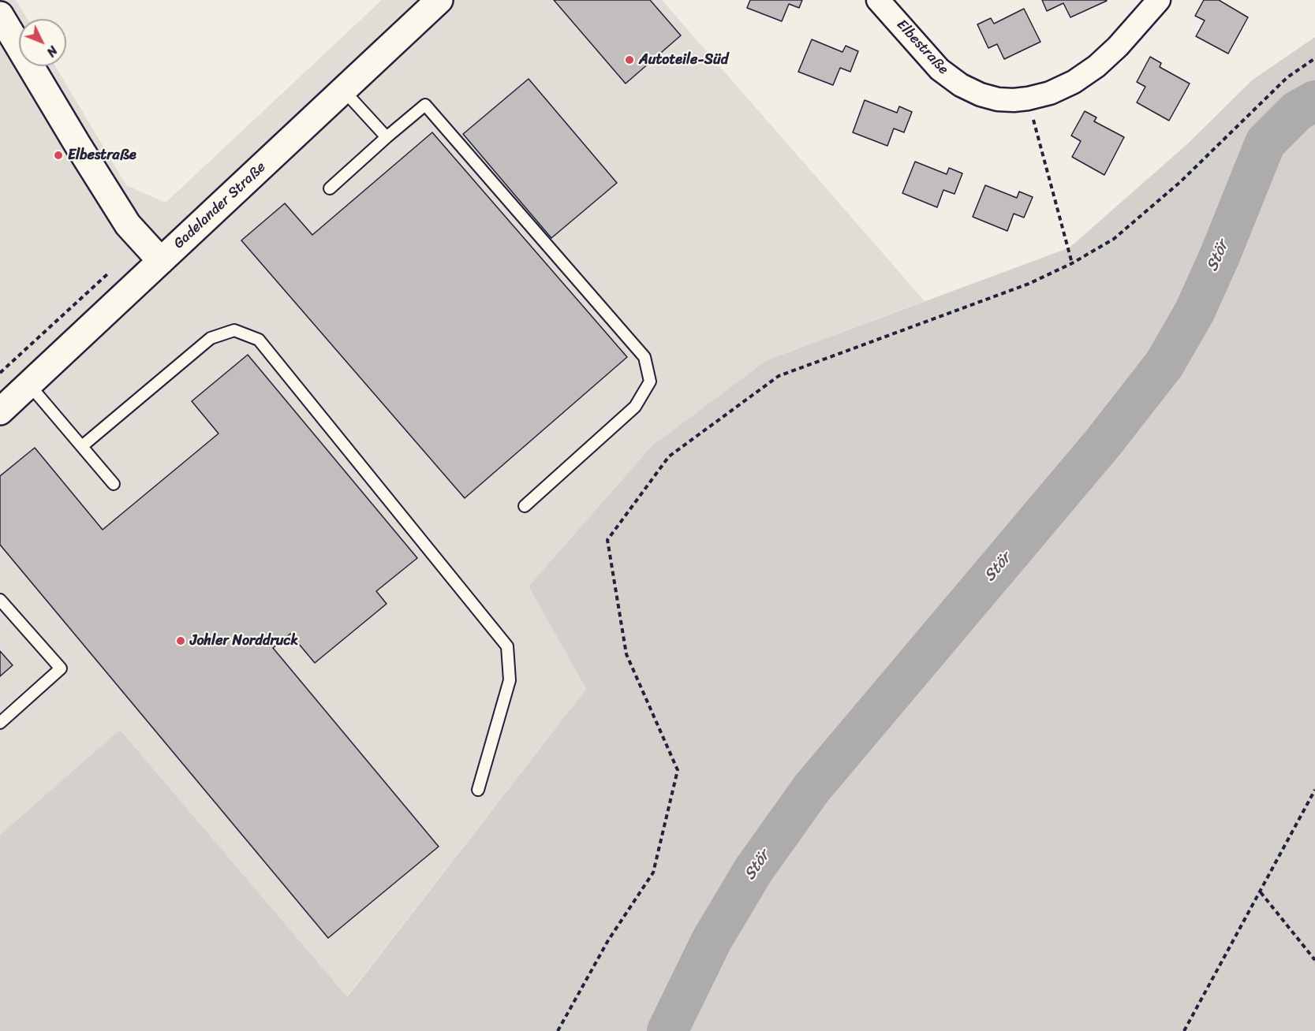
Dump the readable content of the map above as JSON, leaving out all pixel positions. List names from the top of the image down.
{
  "streets": {
    "street": ["Elbestraße", "Gadelander Straße"]
  },
  "water": ["Stör"],
  "places": ["Autoteile-Süd", "Elbestraße", "Johler Norddruck"],
  "north": "bottom right"
}
